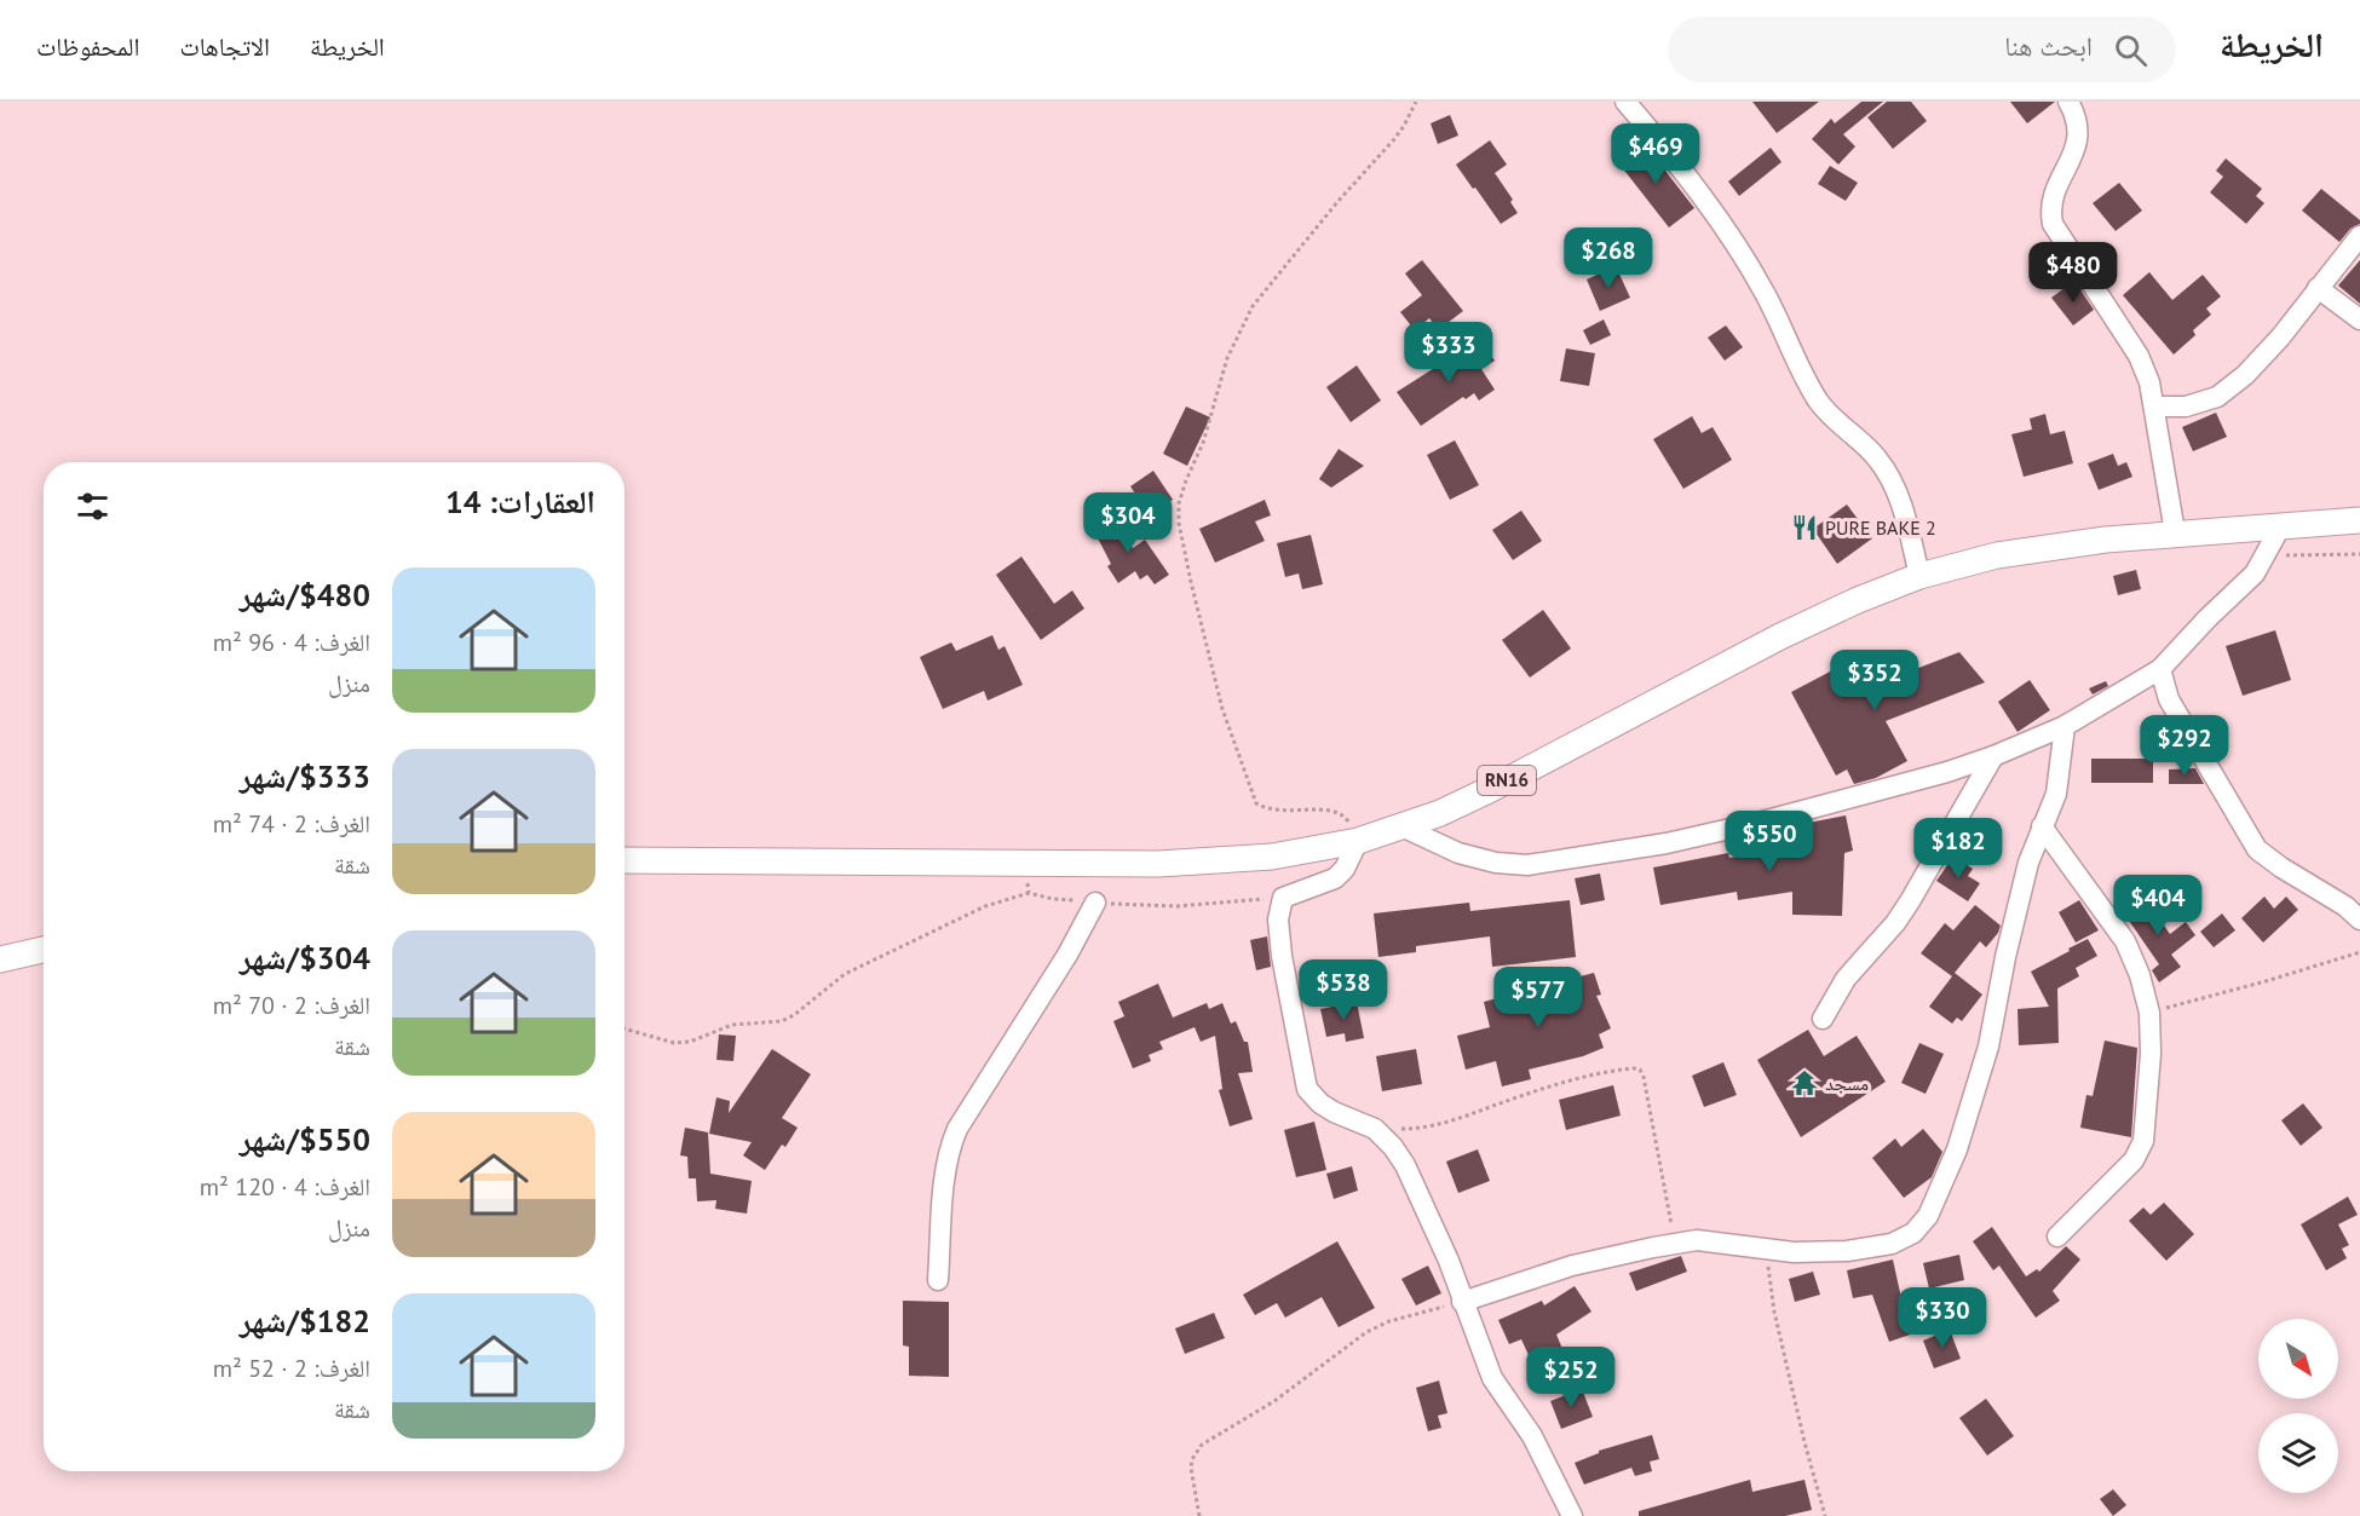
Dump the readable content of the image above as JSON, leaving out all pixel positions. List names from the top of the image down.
{
  "streets": {
    "main road": ["RN16"]
  },
  "places": {
    "restaurant": ["PURE BAKE 2"],
    "temple": ["مسجد"]
  },
  "north": "bottom right",
  "page": {
    "header": "الخريطة",
    "search": "ابحث هنا",
    "nav": ["الخريطة", "الاتجاهات", "المحفوظات"],
    "price": [
      "$469",
      "$268",
      "$480",
      "$333",
      "$304",
      "$352",
      "$292",
      "$550",
      "$182",
      "$404",
      "$538",
      "$577",
      "$330",
      "$252"
    ],
    "heading": "العقارات: 14",
    "list": [
      {
        "name": "$480/شهر",
        "note": "الغرف: 4 · 96 m² · منزل"
      },
      {
        "name": "$333/شهر",
        "note": "الغرف: 2 · 74 m² · شقة"
      },
      {
        "name": "$304/شهر",
        "note": "الغرف: 2 · 70 m² · شقة"
      },
      {
        "name": "$550/شهر",
        "note": "الغرف: 4 · 120 m² · منزل"
      },
      {
        "name": "$182/شهر",
        "note": "الغرف: 2 · 52 m² · شقة"
      }
    ]
  }
}
